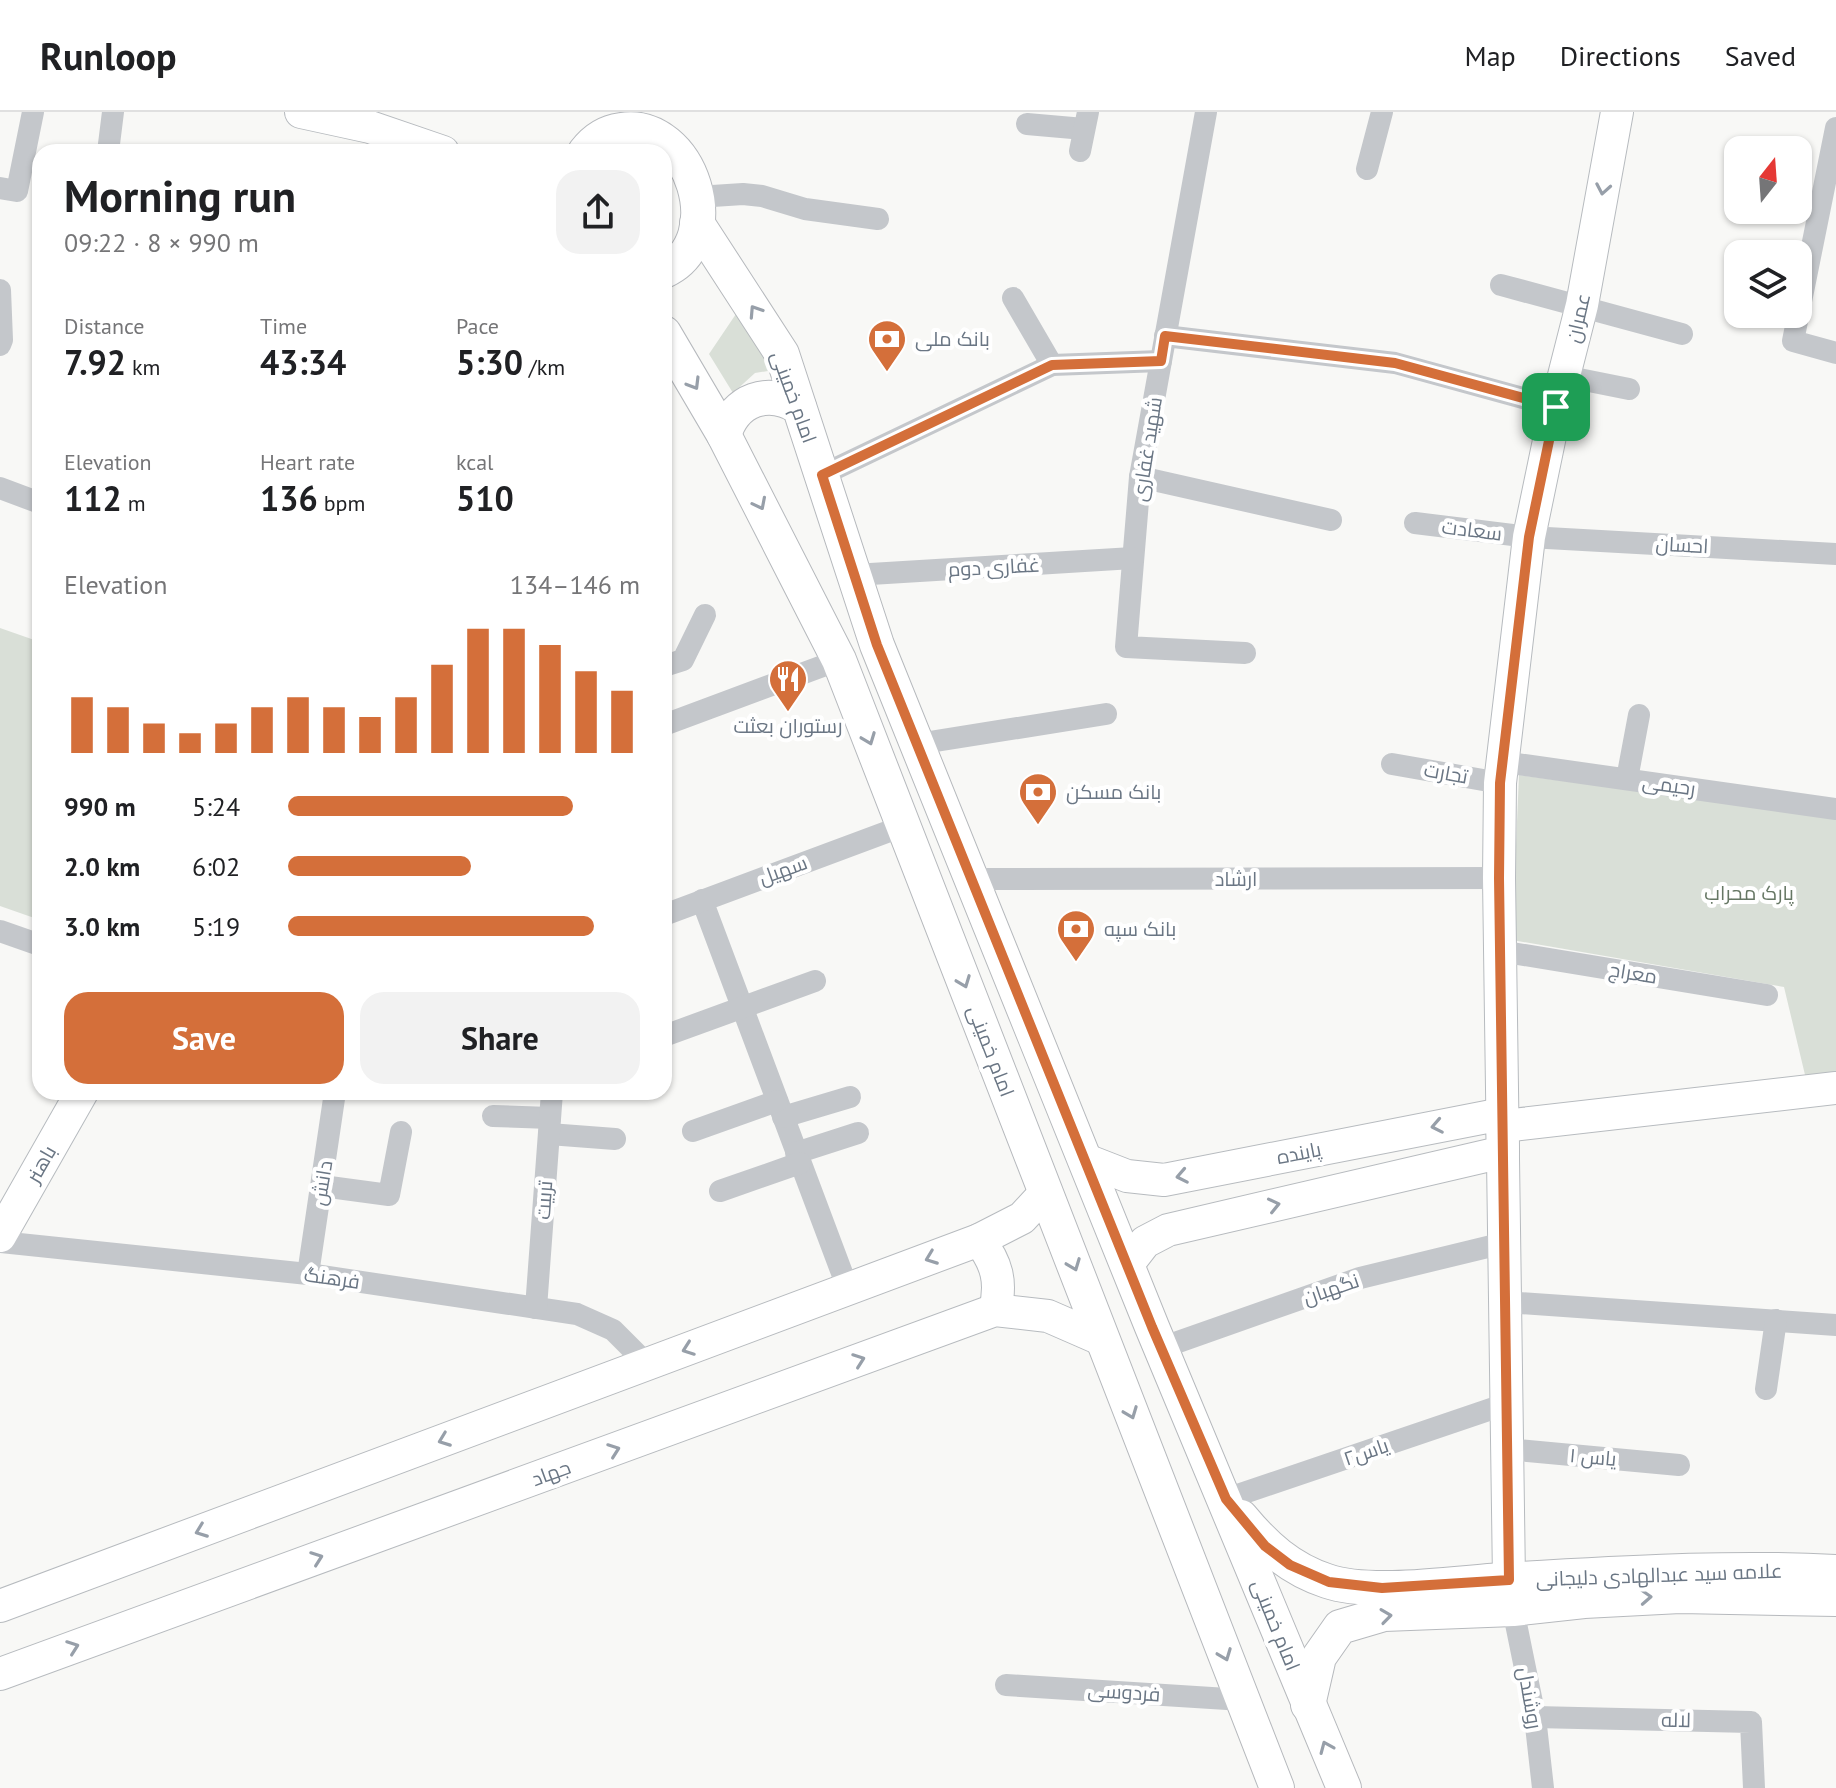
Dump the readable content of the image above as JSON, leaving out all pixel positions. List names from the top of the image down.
{
  "streets": {
    "main road": ["امام خمینی", "علامه سید عبدالهادی دلیجانی"],
    "street": [
      "عمران",
      "شهید غفاری",
      "سعادت",
      "احسان",
      "غفاری دوم",
      "تجارت",
      "رحیمی",
      "سهیل",
      "ارشاد",
      "معراج",
      "پاینده",
      "باهنر",
      "دانش",
      "تربیت",
      "فرهنگ",
      "نگهبان",
      "یاس۲",
      "یاس ۱",
      "جهاد",
      "فردوسی",
      "روشندل",
      "لاله"
    ]
  },
  "crossings": [
    ["عمران", "سعادت"],
    ["عمران", "احسان"],
    ["عمران", "تجارت"],
    ["عمران", "رحیمی"],
    ["عمران", "روشندل"],
    ["امام خمینی", "غفاری دوم"],
    ["امام خمینی", "سهیل"],
    ["امام خمینی", "ارشاد"],
    ["امام خمینی", "پاینده"],
    ["امام خمینی", "نگهبان"],
    ["امام خمینی", "یاس۲"],
    ["امام خمینی", "جهاد"],
    ["امام خمینی", "علامه سید عبدالهادی دلیجانی"],
    ["امام خمینی", "فردوسی"],
    ["شهید غفاری", "غفاری دوم"],
    ["سعادت", "احسان"],
    ["تجارت", "رحیمی"],
    ["تجارت", "روشندل"],
    ["رحیمی", "روشندل"],
    ["ارشاد", "روشندل"],
    ["معراج", "روشندل"],
    ["پاینده", "روشندل"],
    ["باهنر", "فرهنگ"],
    ["دانش", "فرهنگ"],
    ["تربیت", "فرهنگ"],
    ["نگهبان", "روشندل"],
    ["یاس۲", "علامه سید عبدالهادی دلیجانی"],
    ["یاس۲", "روشندل"],
    ["یاس ۱", "روشندل"],
    ["علامه سید عبدالهادی دلیجانی", "روشندل"],
    ["روشندل", "لاله"]
  ],
  "parks": ["پارک محراب"],
  "places": {
    "bank": ["بانک ملی", "بانک مسکن", "بانک سپه"],
    "restaurant": ["رستوران بعثت"]
  },
  "north": "top",
  "page": {
    "header": "Runloop",
    "nav": ["Map", "Directions", "Saved"],
    "heading": ["Morning run", "09:22 · 8 × 990 m"],
    "stats": [
      ["Distance", "7.92 km"],
      ["Time", "43:34"],
      ["Pace", "5:30 /km"],
      ["Elevation", "112 m"],
      ["Heart rate", "136 bpm"],
      ["kcal", "510"]
    ],
    "chart": ["Elevation", "134–146 m"],
    "list": [
      {
        "name": "990 m",
        "note": "5:24"
      },
      {
        "name": "2.0 km",
        "note": "6:02"
      },
      {
        "name": "3.0 km",
        "note": "5:19"
      }
    ],
    "buttons": ["Save", "Share"]
  }
}
